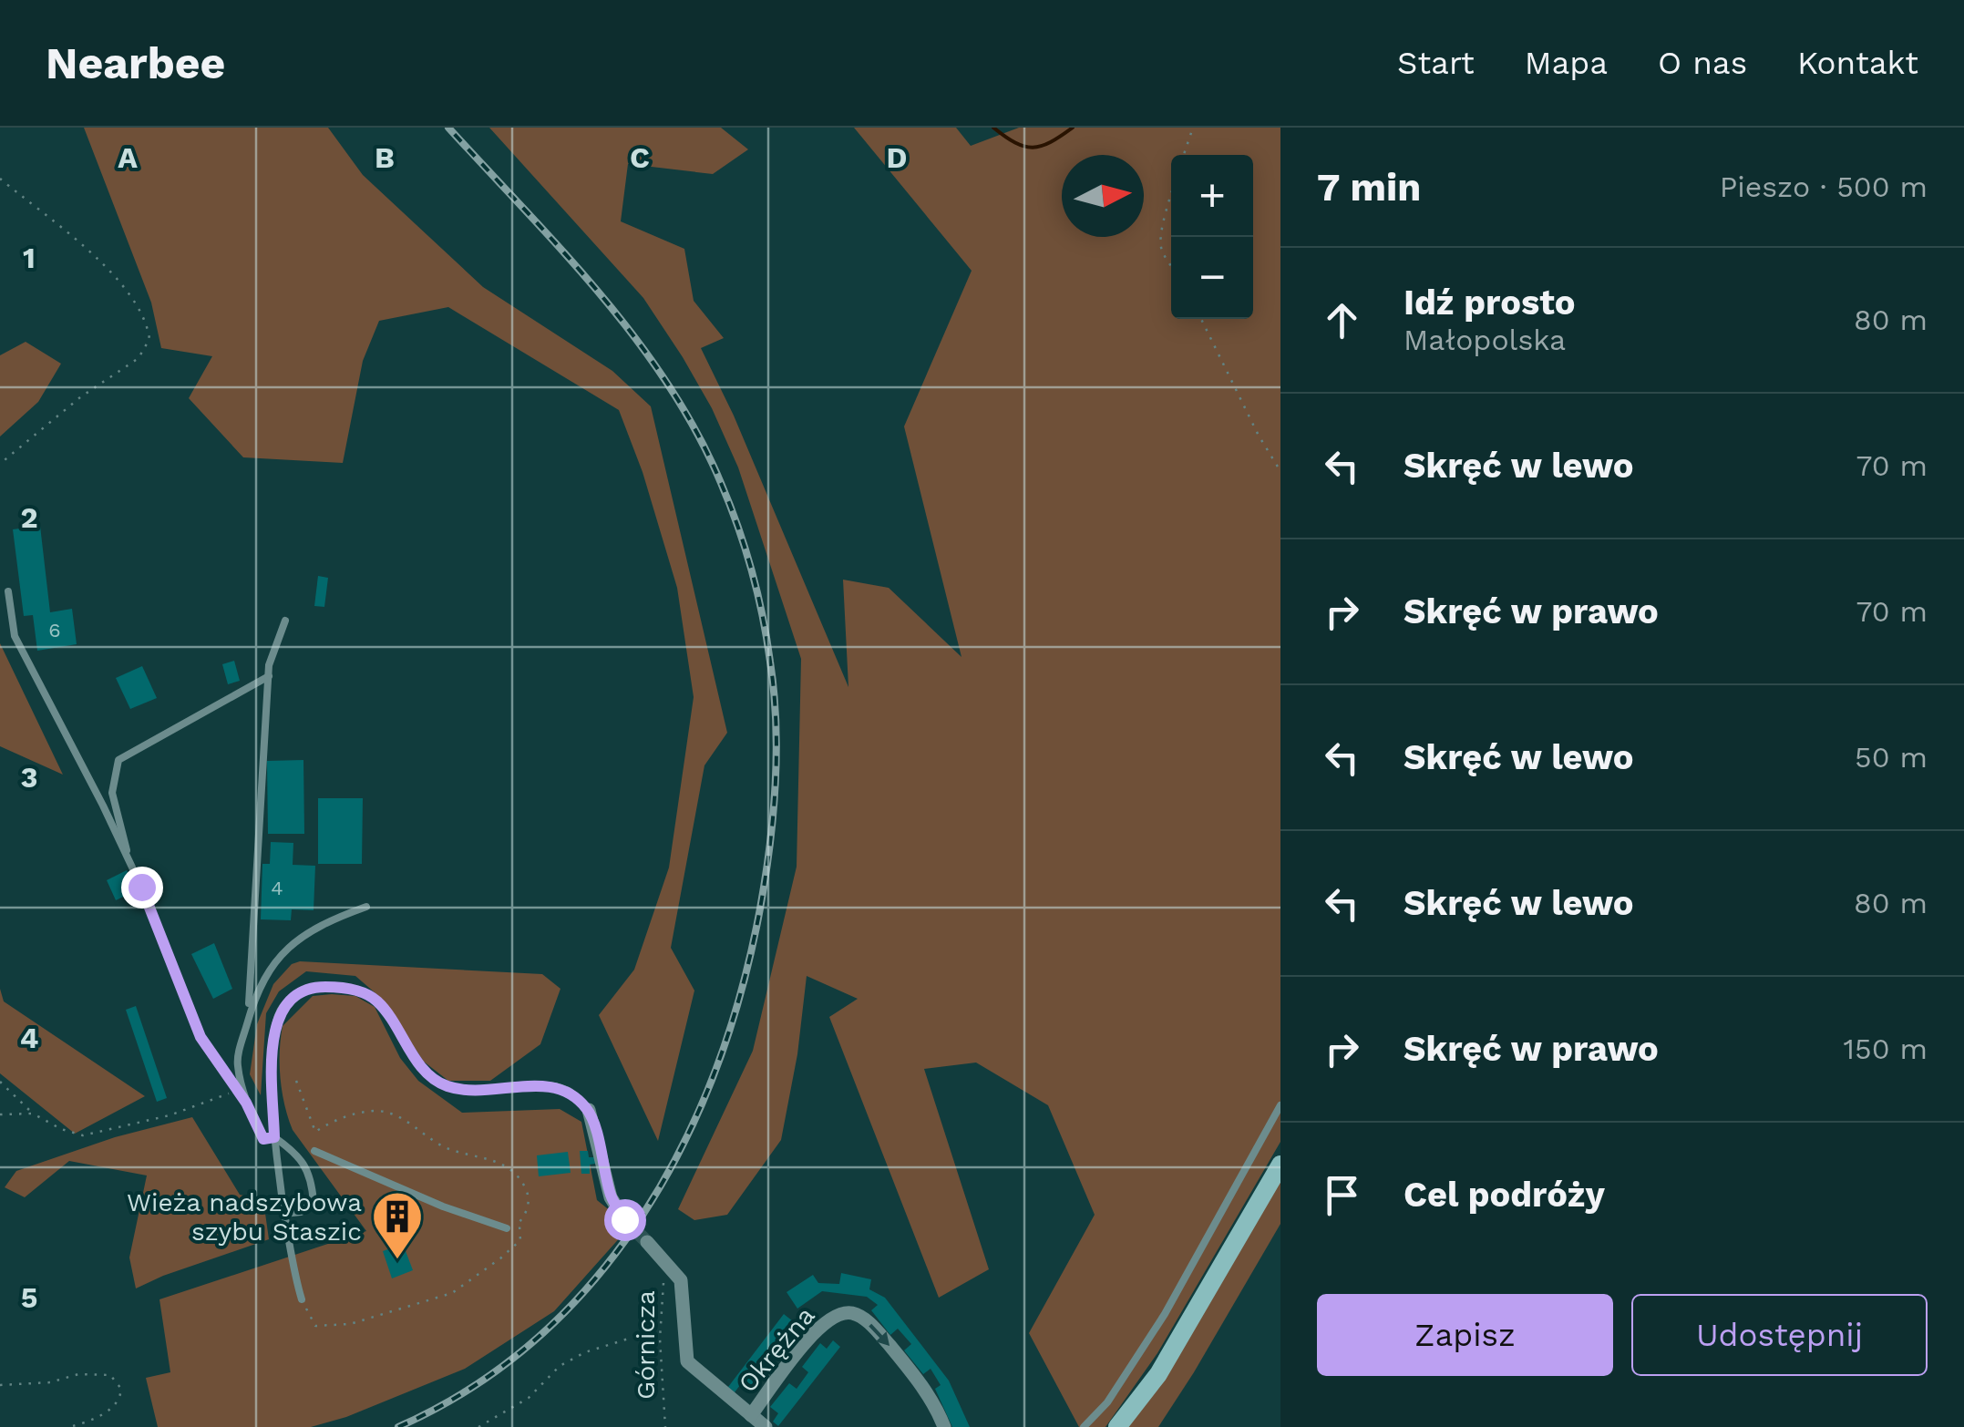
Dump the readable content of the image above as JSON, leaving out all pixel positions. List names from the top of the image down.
{
  "streets": {
    "street": ["Okrężna"],
    "path": ["Górnicza"]
  },
  "places": {
    "building": ["Wieża nadszybowa szybu Staszic"]
  },
  "house_numbers": ["6", "4"],
  "north": "right",
  "page": {
    "header": "Nearbee",
    "nav": [
      "Start",
      "Mapa",
      "O nas",
      "Kontakt"
    ],
    "heading": ["7 min", "Pieszo · 500 m"],
    "map_buttons": ["+", "−"],
    "list": [
      ["Idź prosto", "Małopolska", "80 m"],
      ["Skręć w lewo", "70 m"],
      ["Skręć w prawo", "70 m"],
      ["Skręć w lewo", "50 m"],
      ["Skręć w lewo", "80 m"],
      ["Skręć w prawo", "150 m"],
      "Cel podróży"
    ],
    "buttons": ["Zapisz", "Udostępnij"]
  },
  "grid": {
    "columns": [
      "A",
      "B",
      "C",
      "D"
    ],
    "rows": [
      "1",
      "2",
      "3",
      "4",
      "5"
    ]
  }
}
